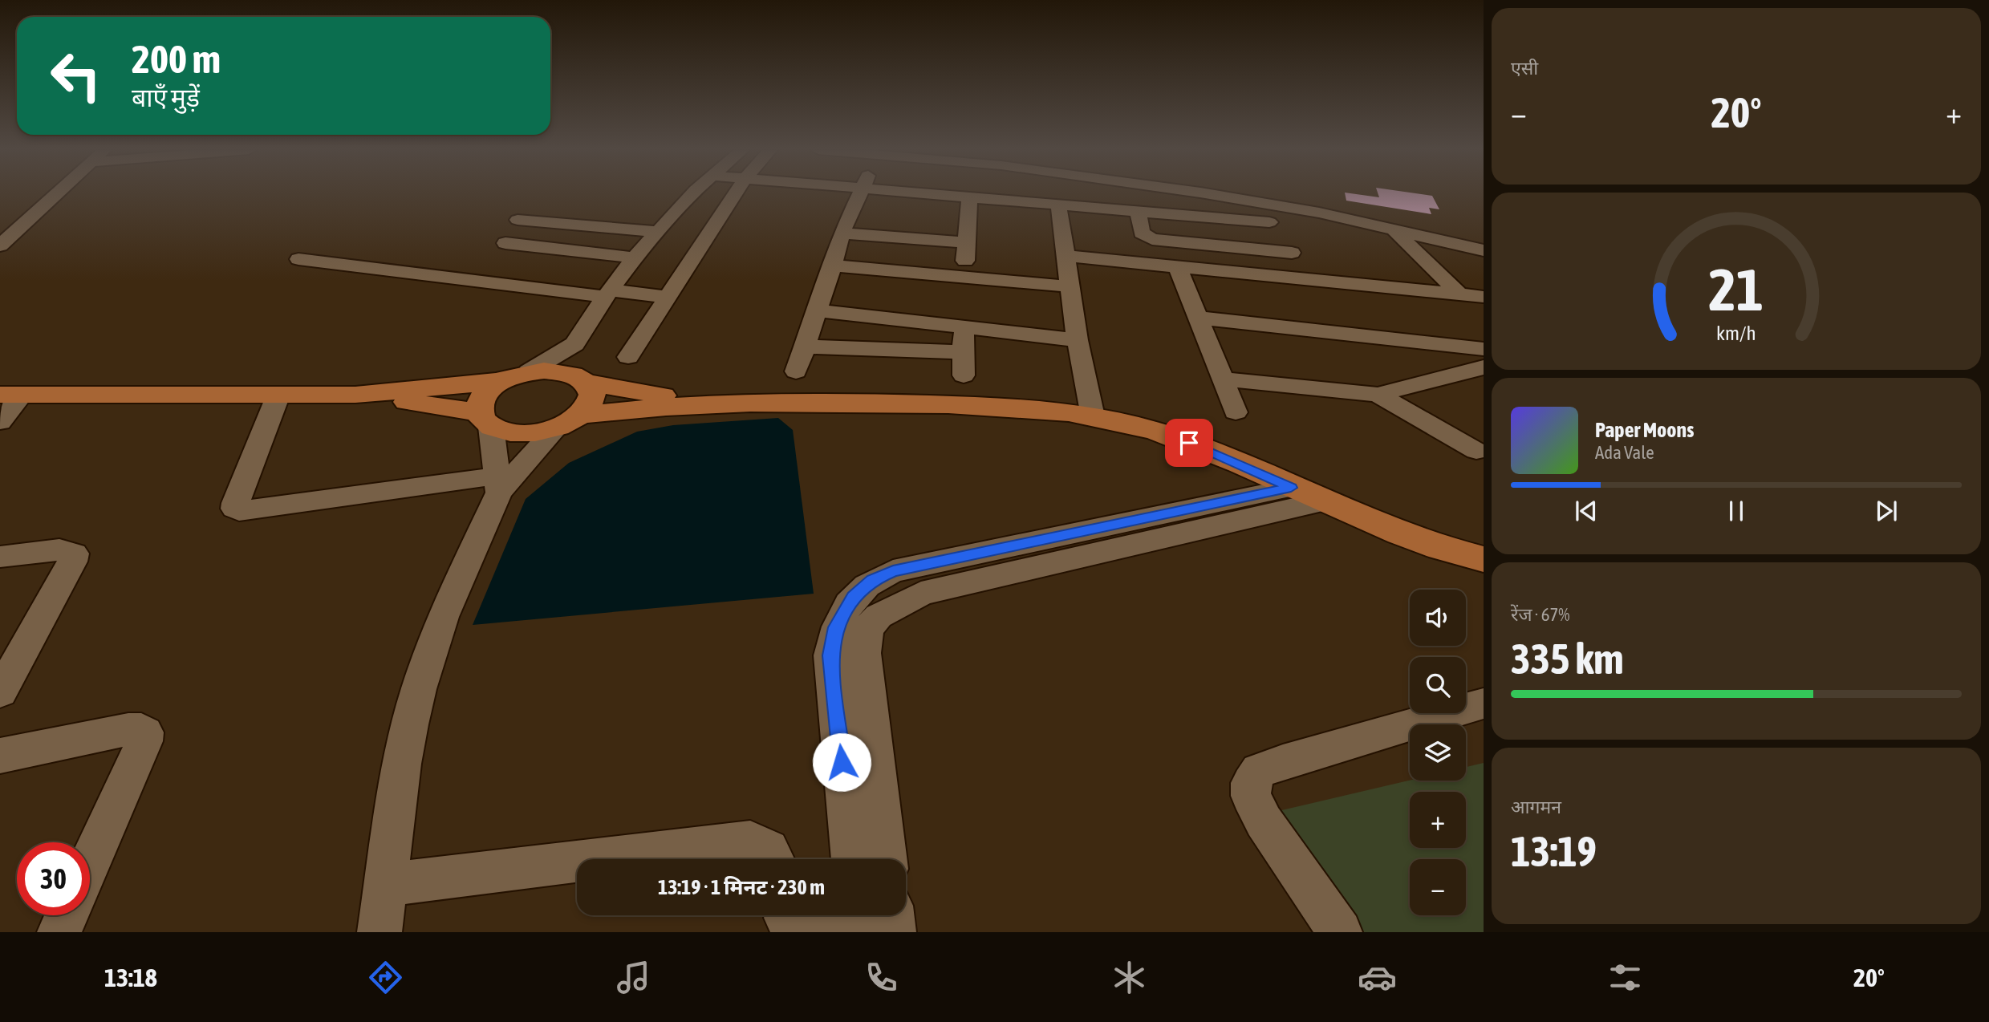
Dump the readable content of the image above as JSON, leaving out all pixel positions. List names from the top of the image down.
{
  "page": {
    "tile": [
      "एसी",
      ["रेंज · 67%", "335 km"],
      ["आगमन", "13:19"]
    ],
    "turn": ["200 m", "बाएँ मुड़ें"],
    "heat": ["−", "20°", "+"],
    "song": ["Paper Moons", "Ada Vale"],
    "map_buttons": ["+", "−"],
    "limit": "30",
    "trip": "13:19 · 1 मिनट · 230 m",
    "tabs": ["13:18", "20°"],
    "gauge": ["21", "km/h"]
  }
}
